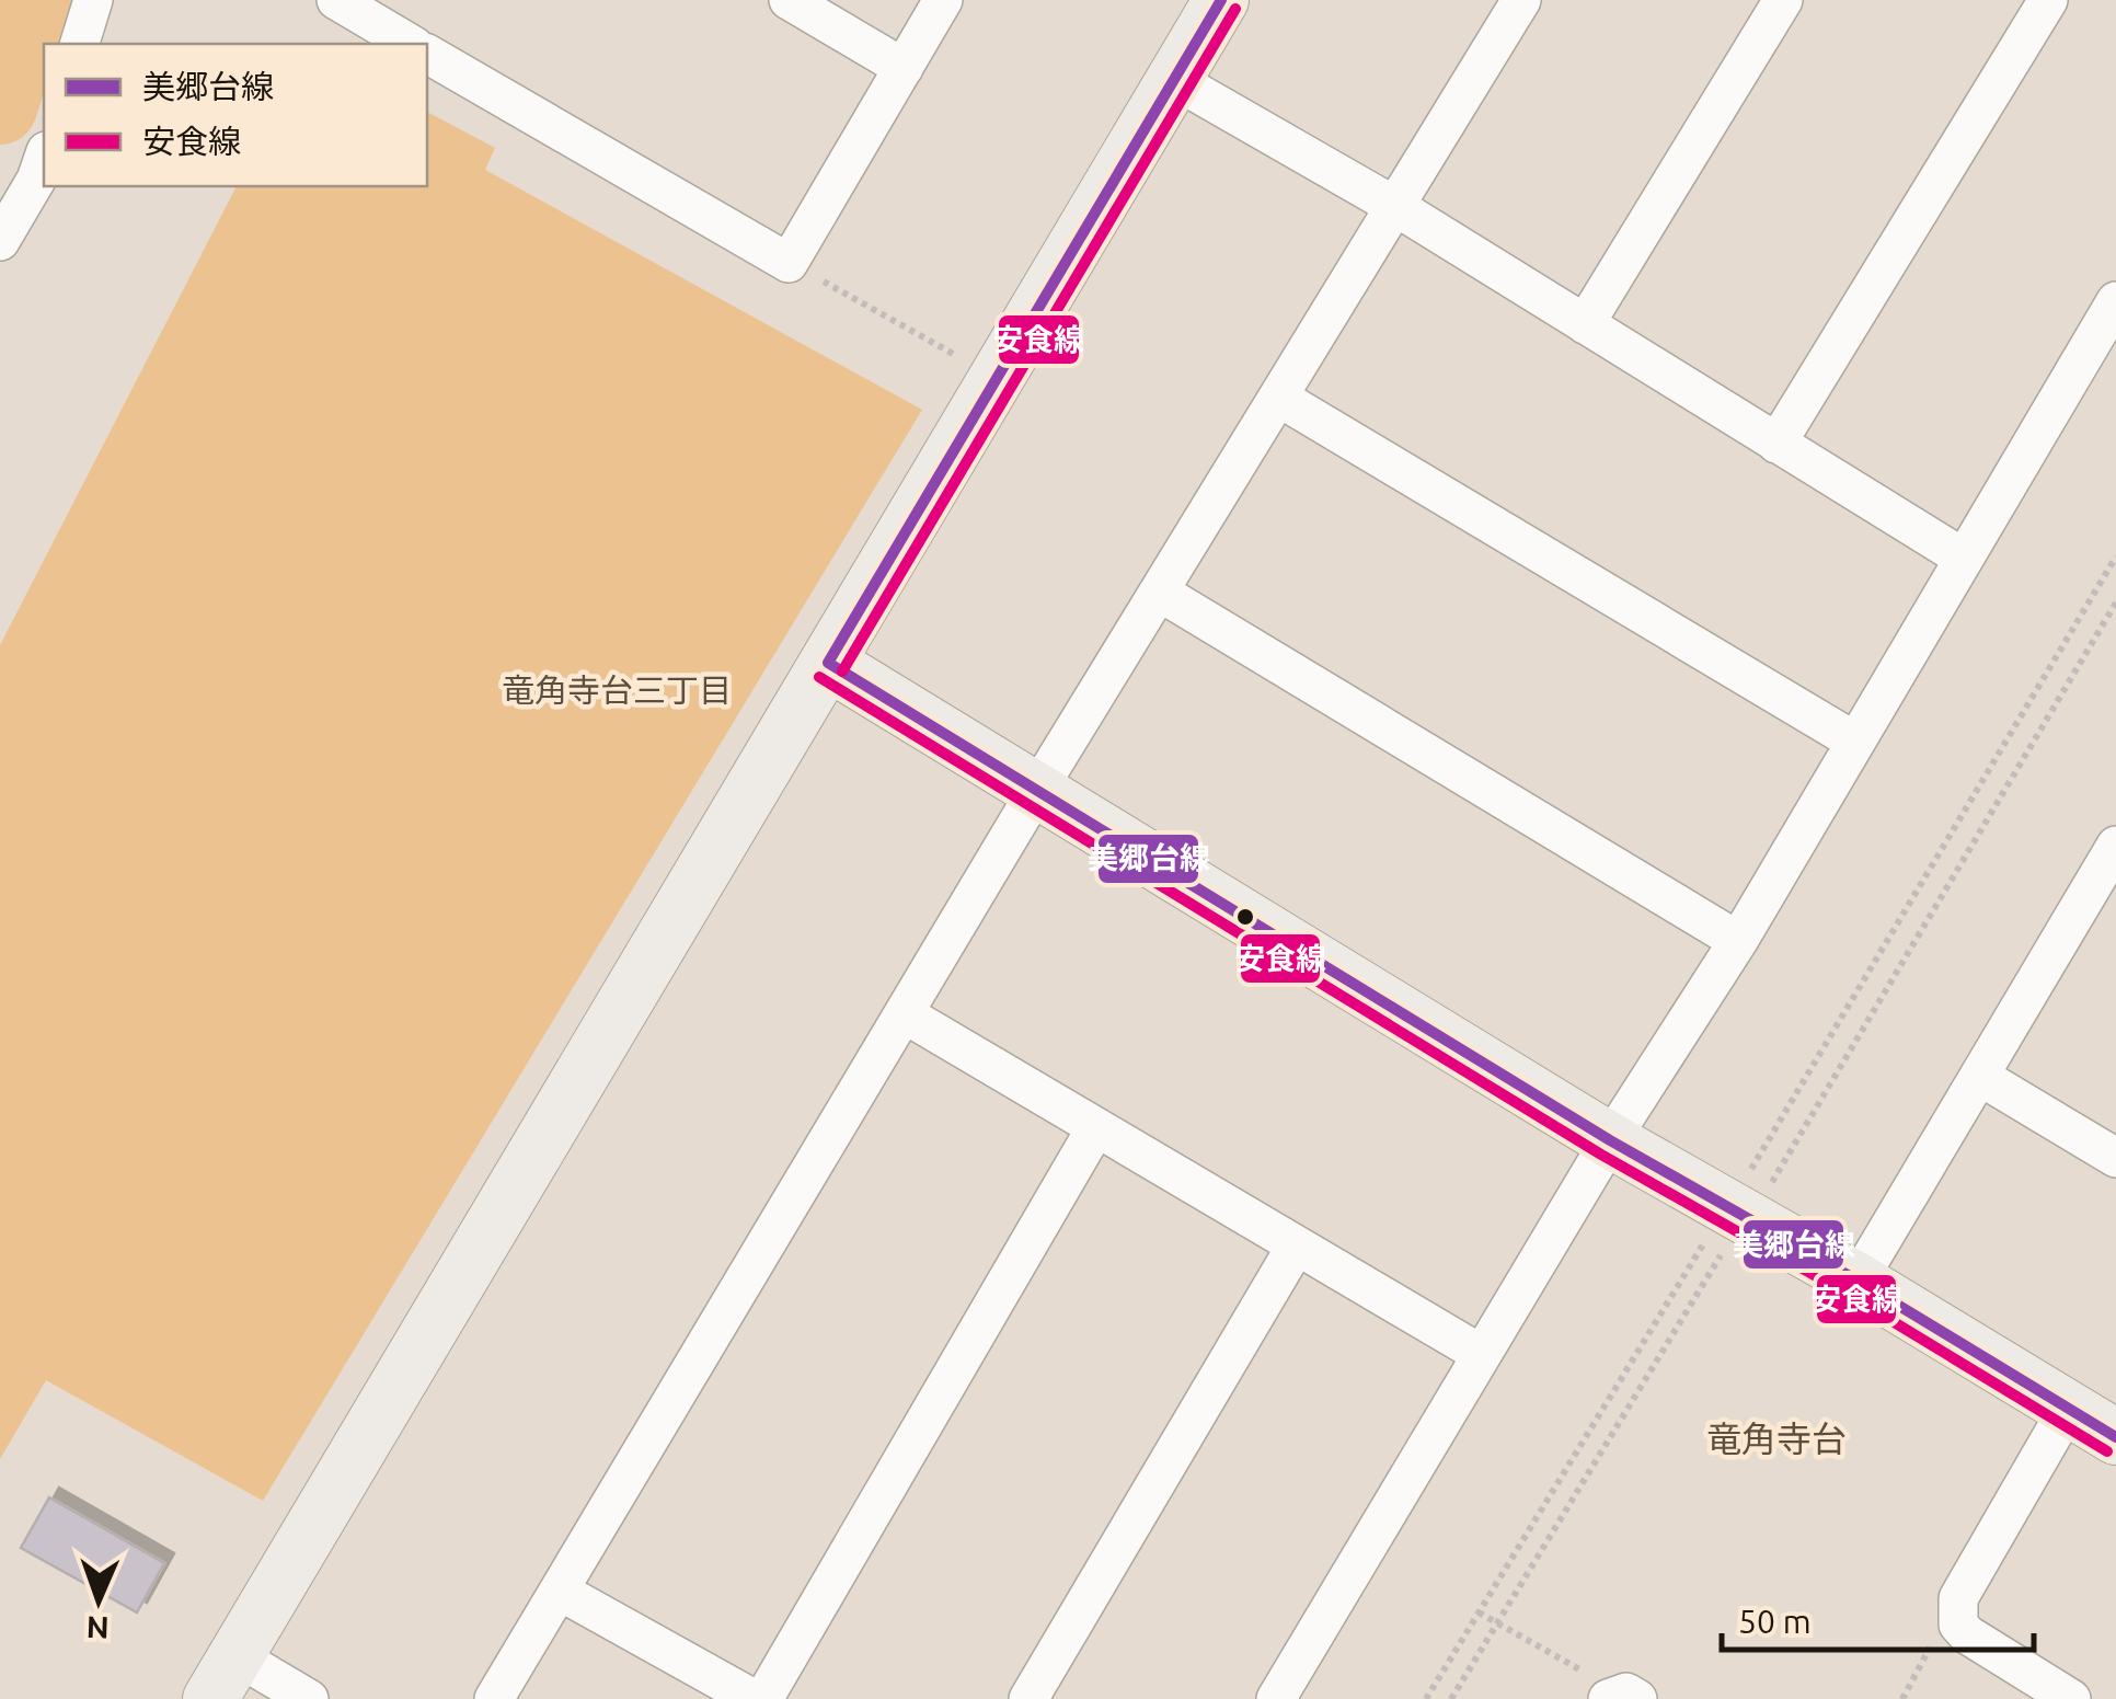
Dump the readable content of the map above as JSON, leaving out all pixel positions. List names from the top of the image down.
{
  "districts": ["竜角寺台三丁目", "竜角寺台"],
  "lines": ["transit line 美郷台線", "transit line 安食線"],
  "legend": ["美郷台線", "安食線"],
  "scale_bar": "50 m",
  "north": "bottom"
}
